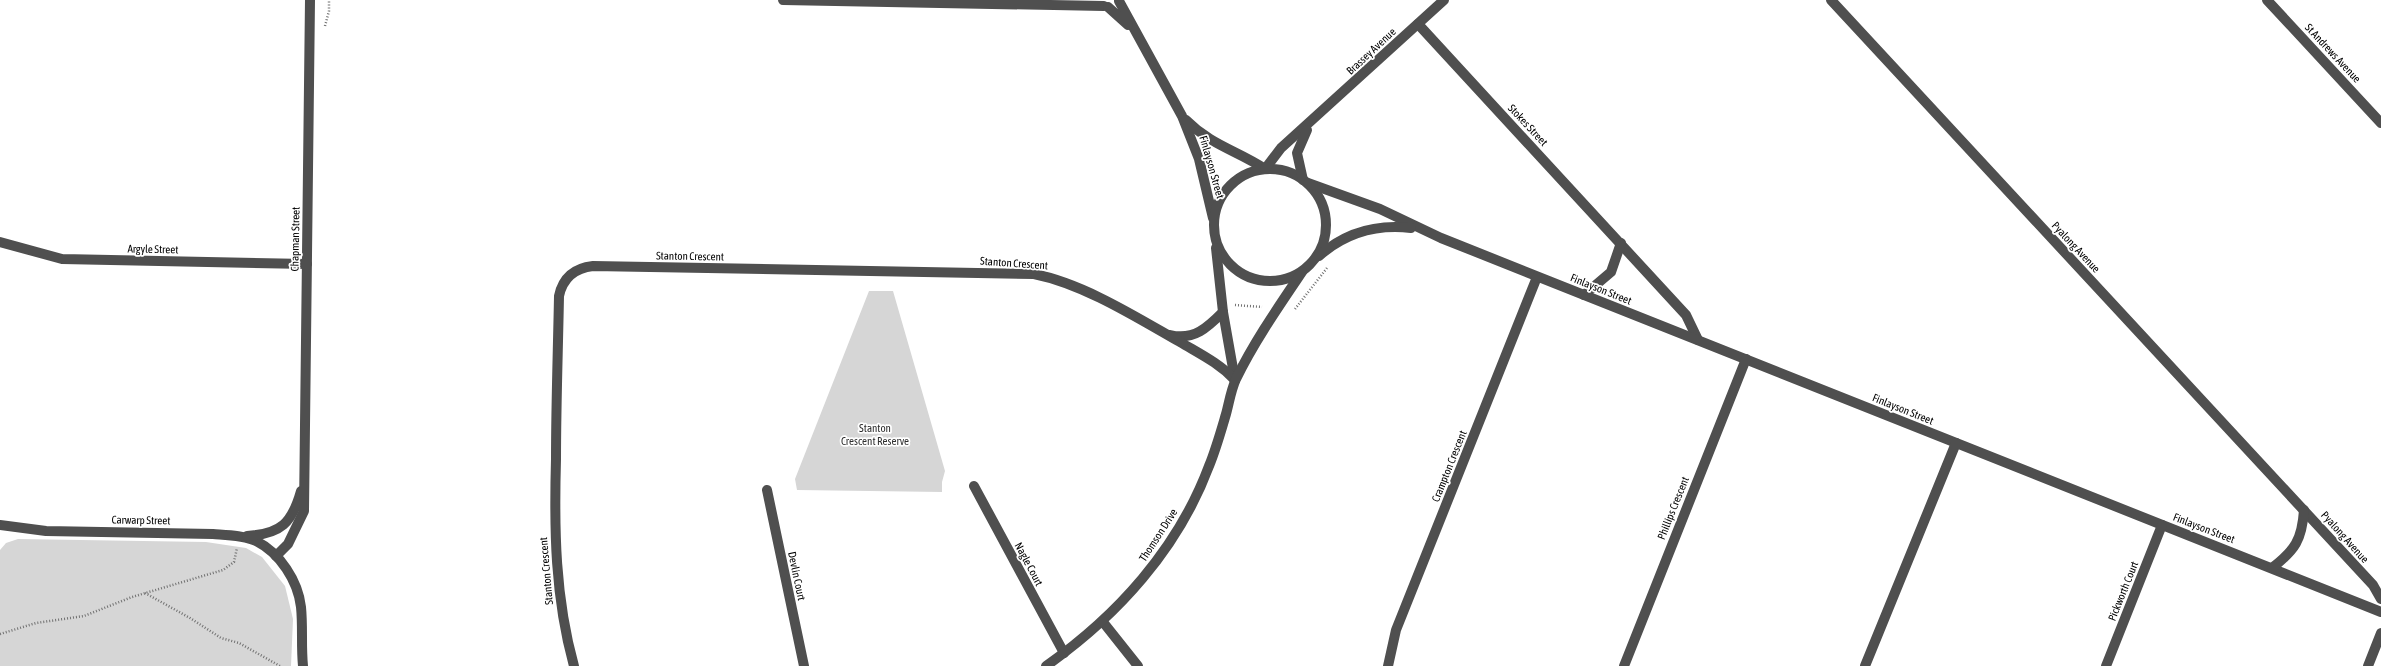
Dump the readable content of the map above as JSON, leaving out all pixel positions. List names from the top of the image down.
{
  "streets": {
    "street": [
      "Brassey Avenue",
      "St Andrews Avenue",
      "Stokes Street",
      "Finlayson Street",
      "Chapman Street",
      "Pyalong Avenue",
      "Argyle Street",
      "Stanton Crescent",
      "Crampton Crescent",
      "Phillips Crescent",
      "Carwarp Street",
      "Thomson Drive",
      "Nagle Court",
      "Devlin Court",
      "Pickworth Court"
    ]
  },
  "crossings": [
    ["Brassey Avenue", "Stokes Street"],
    ["Brassey Avenue", "Finlayson Street"],
    ["Brassey Avenue", "Thomson Drive"],
    ["Stokes Street", "Finlayson Street"],
    ["Finlayson Street", "Pyalong Avenue"],
    ["Finlayson Street", "Crampton Crescent"],
    ["Finlayson Street", "Phillips Crescent"],
    ["Finlayson Street", "Thomson Drive"],
    ["Finlayson Street", "Pickworth Court"],
    ["Chapman Street", "Argyle Street"],
    ["Chapman Street", "Carwarp Street"],
    ["Stanton Crescent", "Thomson Drive"],
    ["Thomson Drive", "Nagle Court"]
  ],
  "parks": ["Stanton Crescent Reserve"]
}
